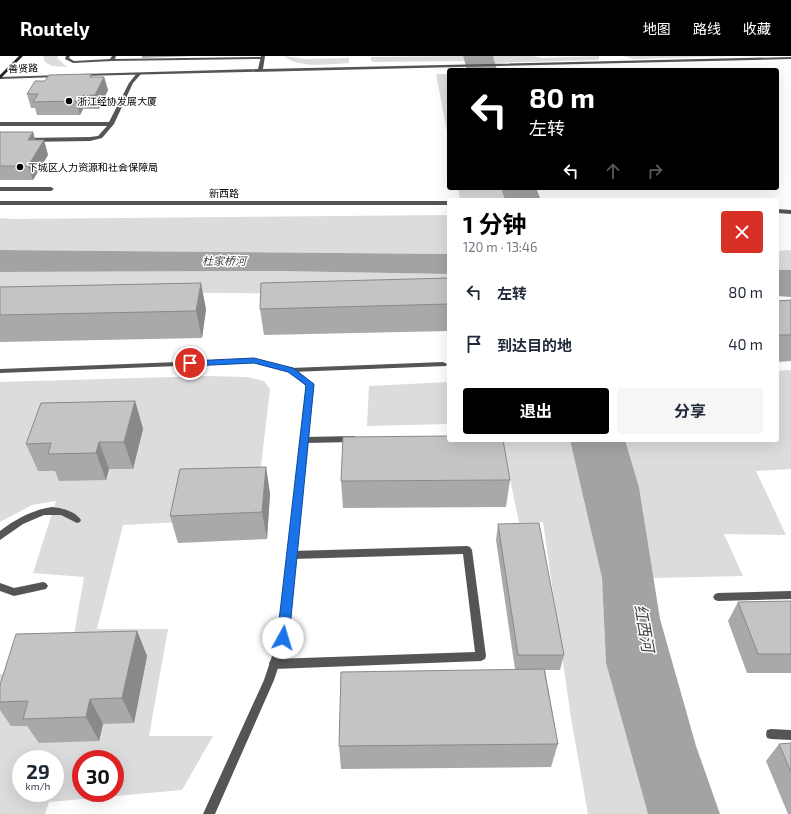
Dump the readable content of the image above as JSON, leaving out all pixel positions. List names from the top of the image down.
{
  "streets": {
    "street": ["善贤路", "新西路"]
  },
  "water": ["杜家桥河", "红西河"],
  "places": ["浙江经协发展大厦", "下城区人力资源和社会保障局"],
  "page": {
    "header": "Routely",
    "nav": ["地图", "路线", "收藏"],
    "turn": ["80 m", "左转"],
    "heading": ["1 分钟", "120 m · 13:46"],
    "list": [
      {
        "name": "左转",
        "value": "80 m"
      },
      {
        "name": "到达目的地",
        "value": "40 m"
      }
    ],
    "buttons": ["退出", "分享"],
    "speed": "29 km/h",
    "limit": "30"
  }
}
